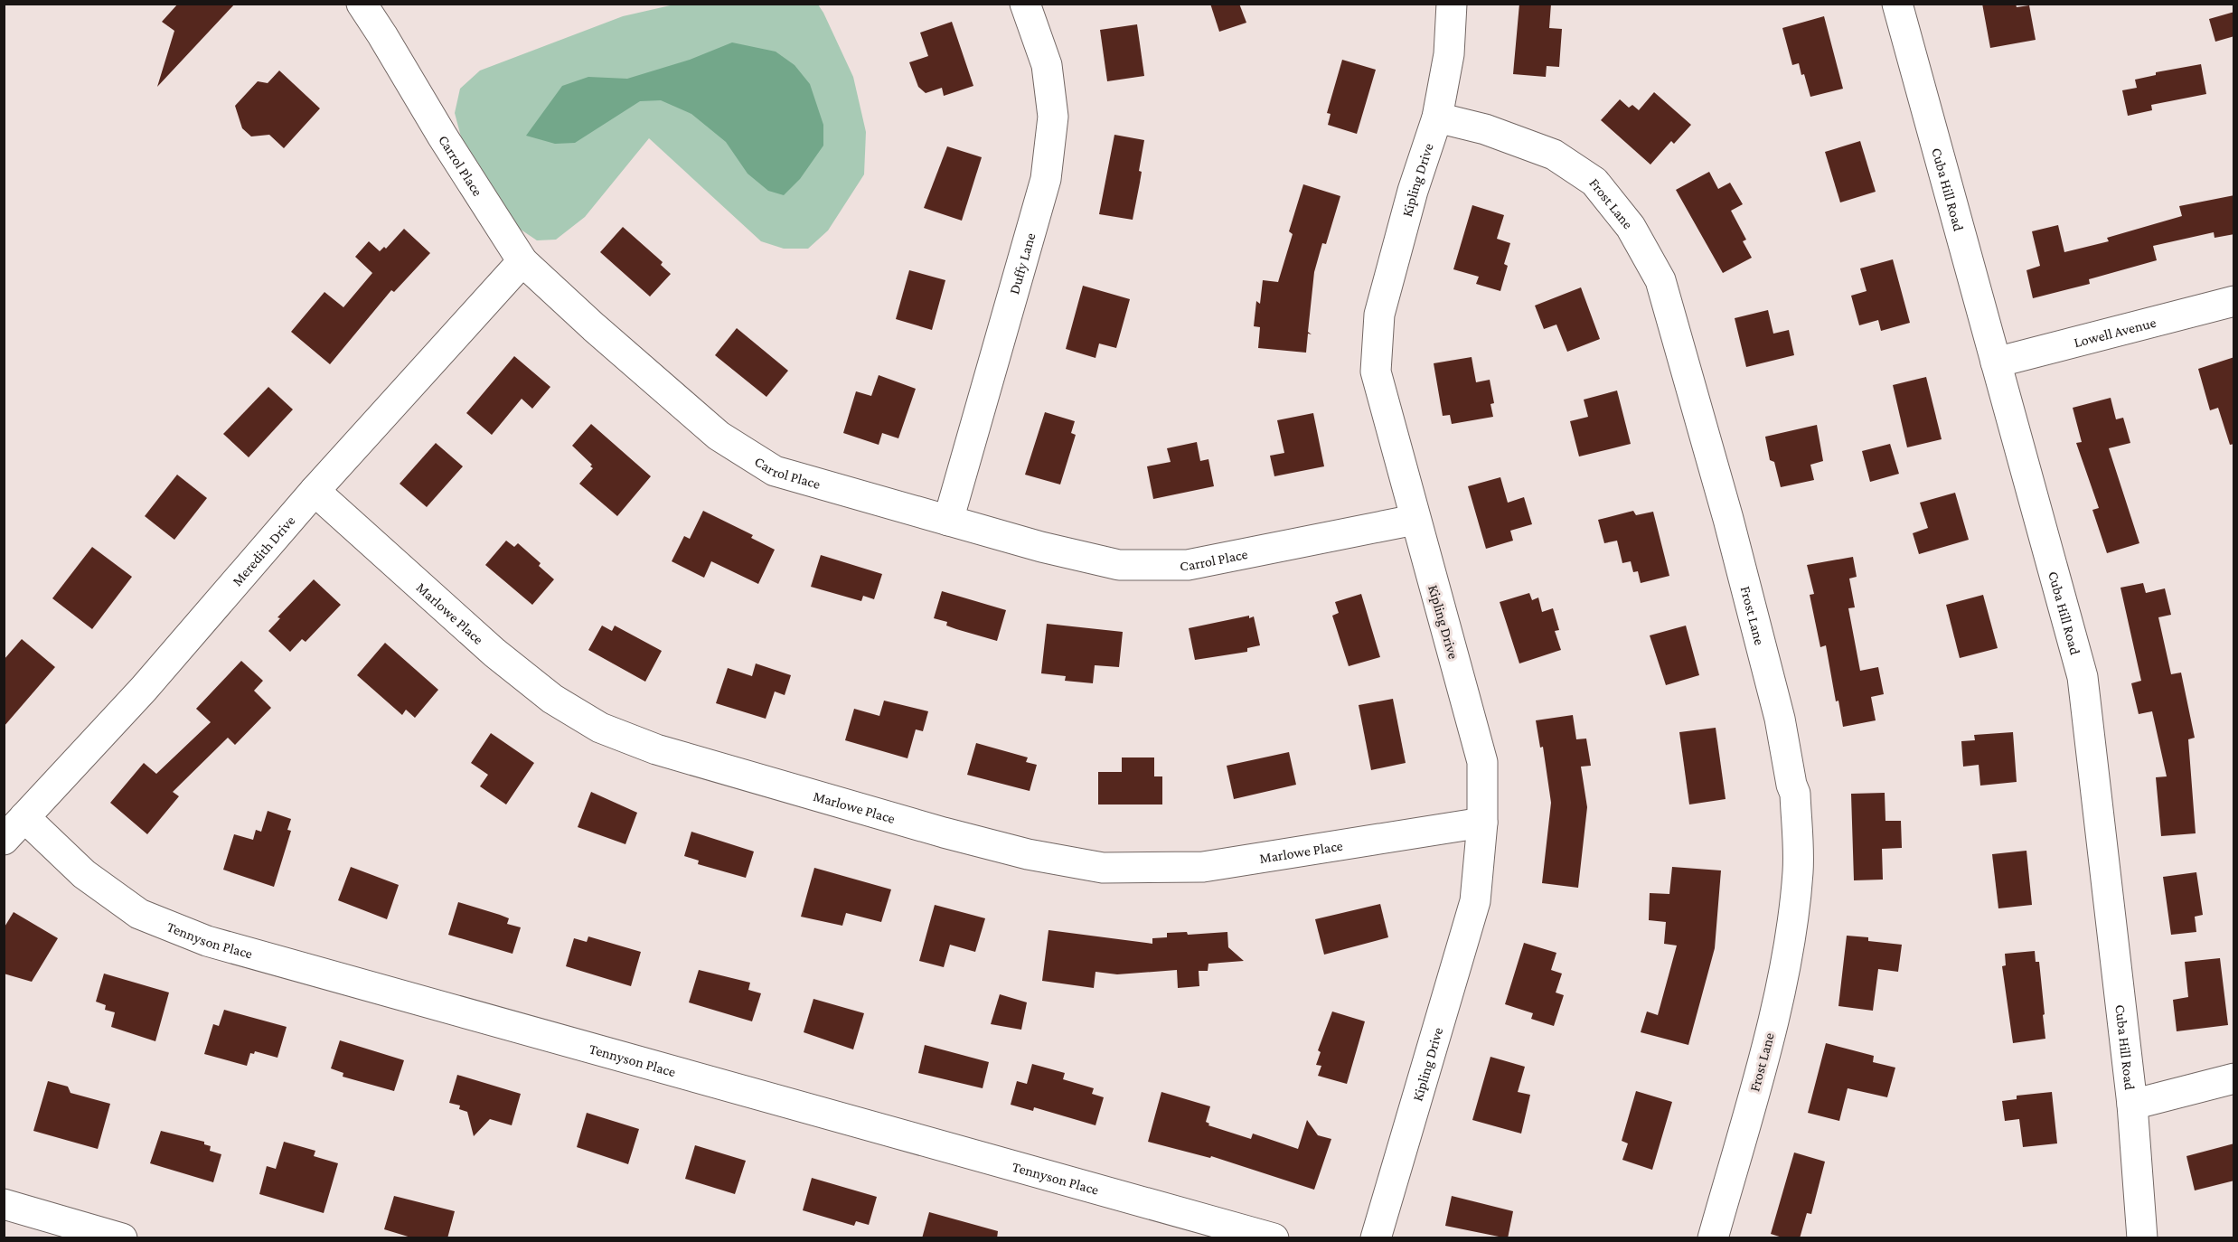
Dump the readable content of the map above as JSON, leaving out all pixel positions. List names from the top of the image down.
{
  "streets": {
    "street": [
      "Carrol Place",
      "Kipling Drive",
      "Cuba Hill Road",
      "Frost Lane",
      "Duffy Lane",
      "Lowell Avenue",
      "Meredith Drive",
      "Marlowe Place",
      "Tennyson Place"
    ]
  },
  "crossings": [
    ["Carrol Place", "Kipling Drive"],
    ["Carrol Place", "Duffy Lane"],
    ["Carrol Place", "Meredith Drive"],
    ["Kipling Drive", "Frost Lane"],
    ["Kipling Drive", "Marlowe Place"],
    ["Cuba Hill Road", "Lowell Avenue"],
    ["Meredith Drive", "Marlowe Place"],
    ["Meredith Drive", "Tennyson Place"]
  ]
}
